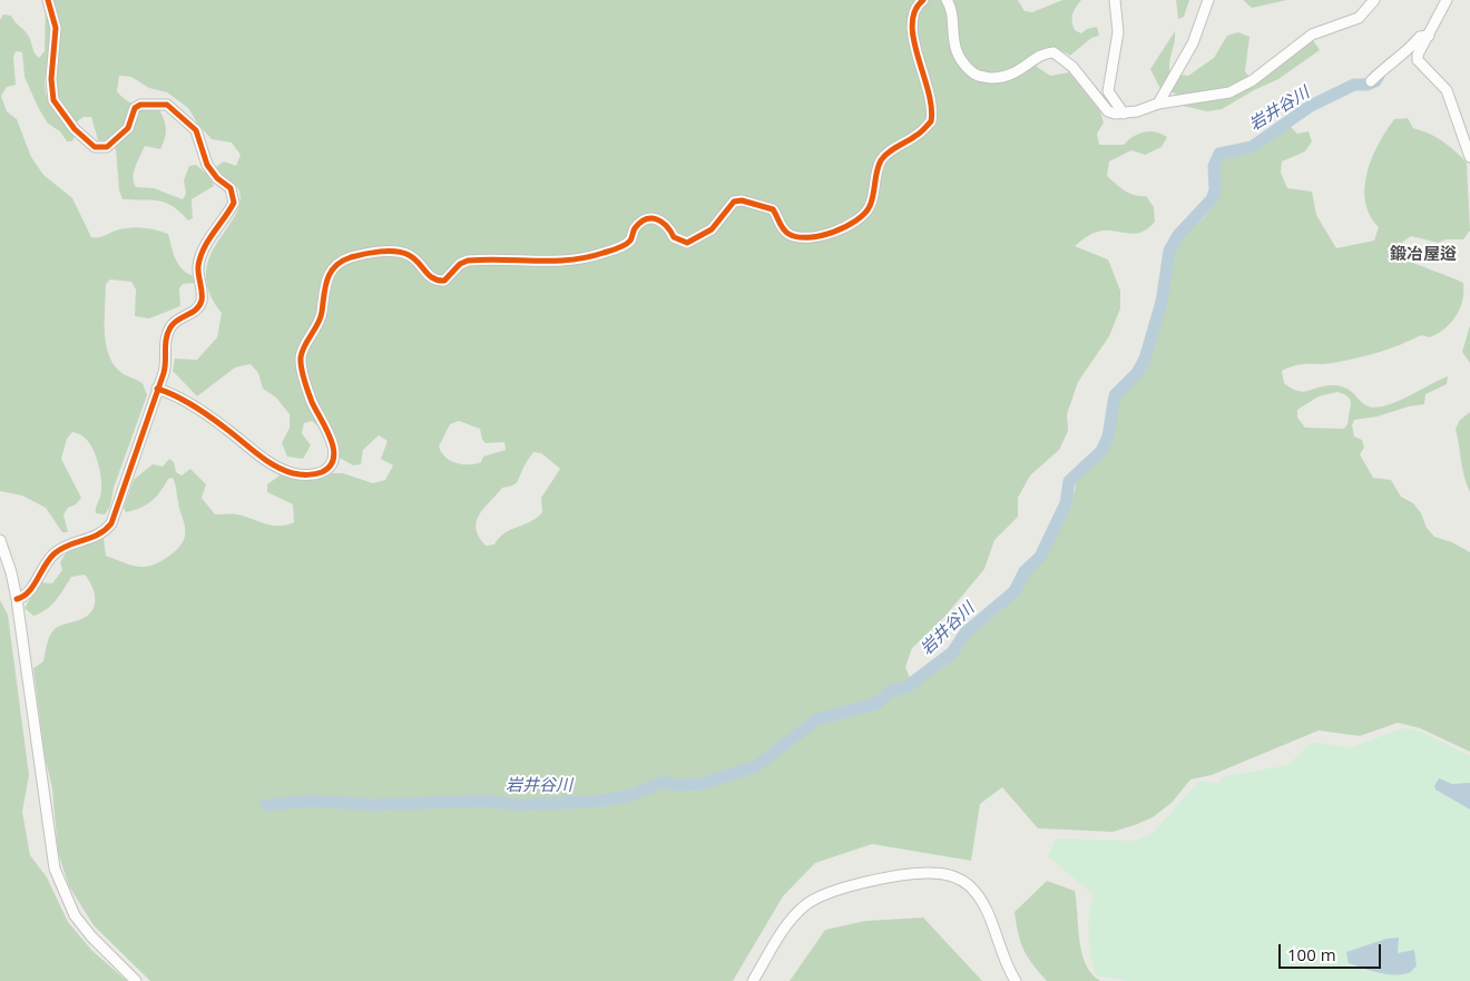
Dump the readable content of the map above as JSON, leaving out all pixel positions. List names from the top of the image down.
{
  "districts": ["鍛冶屋逧"],
  "water": ["岩井谷川"],
  "scale_bar": "100 m"
}
